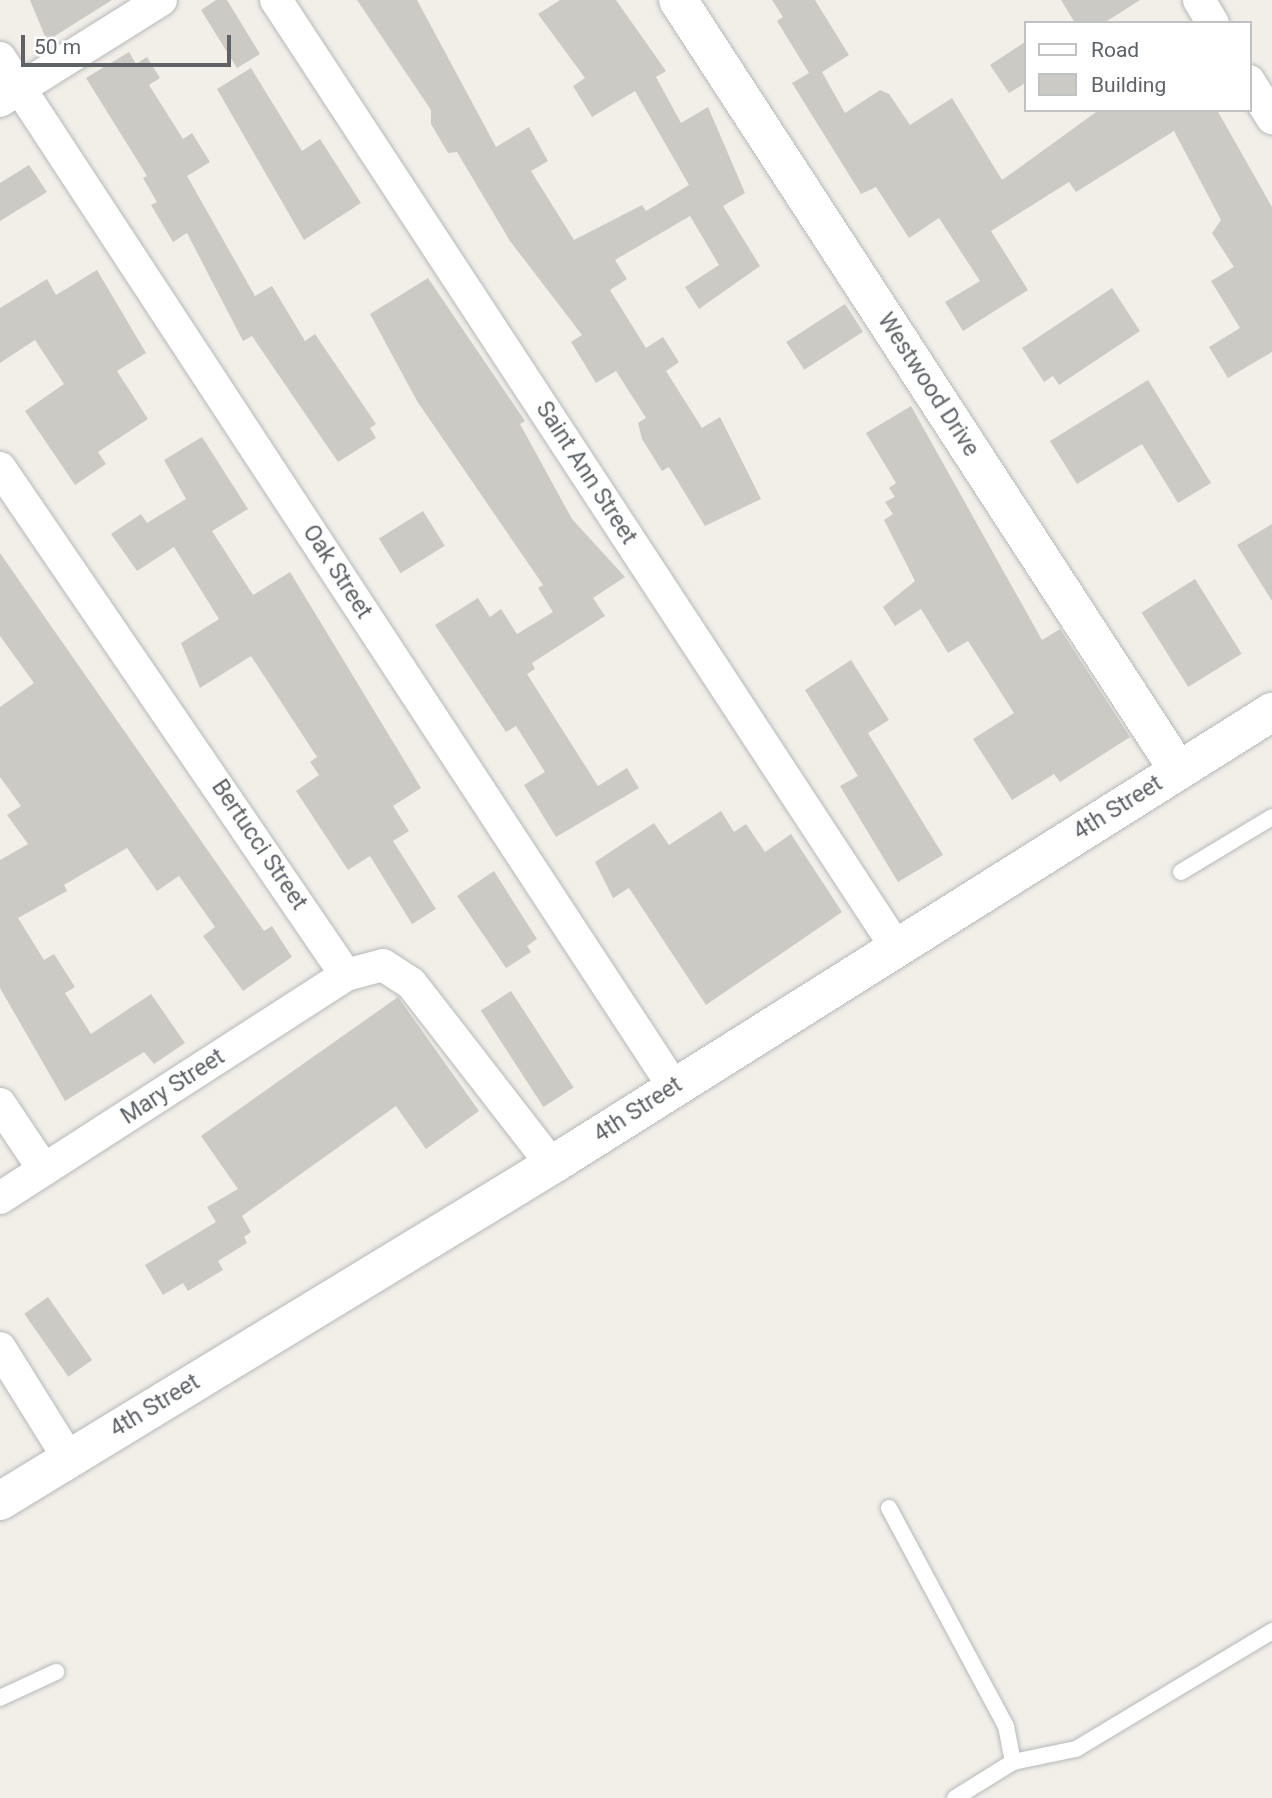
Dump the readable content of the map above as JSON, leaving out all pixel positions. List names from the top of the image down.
{
  "streets": {
    "main road": ["Westwood Drive", "4th Street"],
    "street": [
      "Saint Ann Street",
      "Oak Street",
      "Bertucci Street",
      "Mary Street"
    ]
  },
  "crossings": [
    ["Westwood Drive", "4th Street"],
    ["Saint Ann Street", "4th Street"],
    ["Oak Street", "4th Street"],
    ["Bertucci Street", "Mary Street"]
  ],
  "legend": ["Road", "Building"],
  "scale_bar": "50 m"
}
